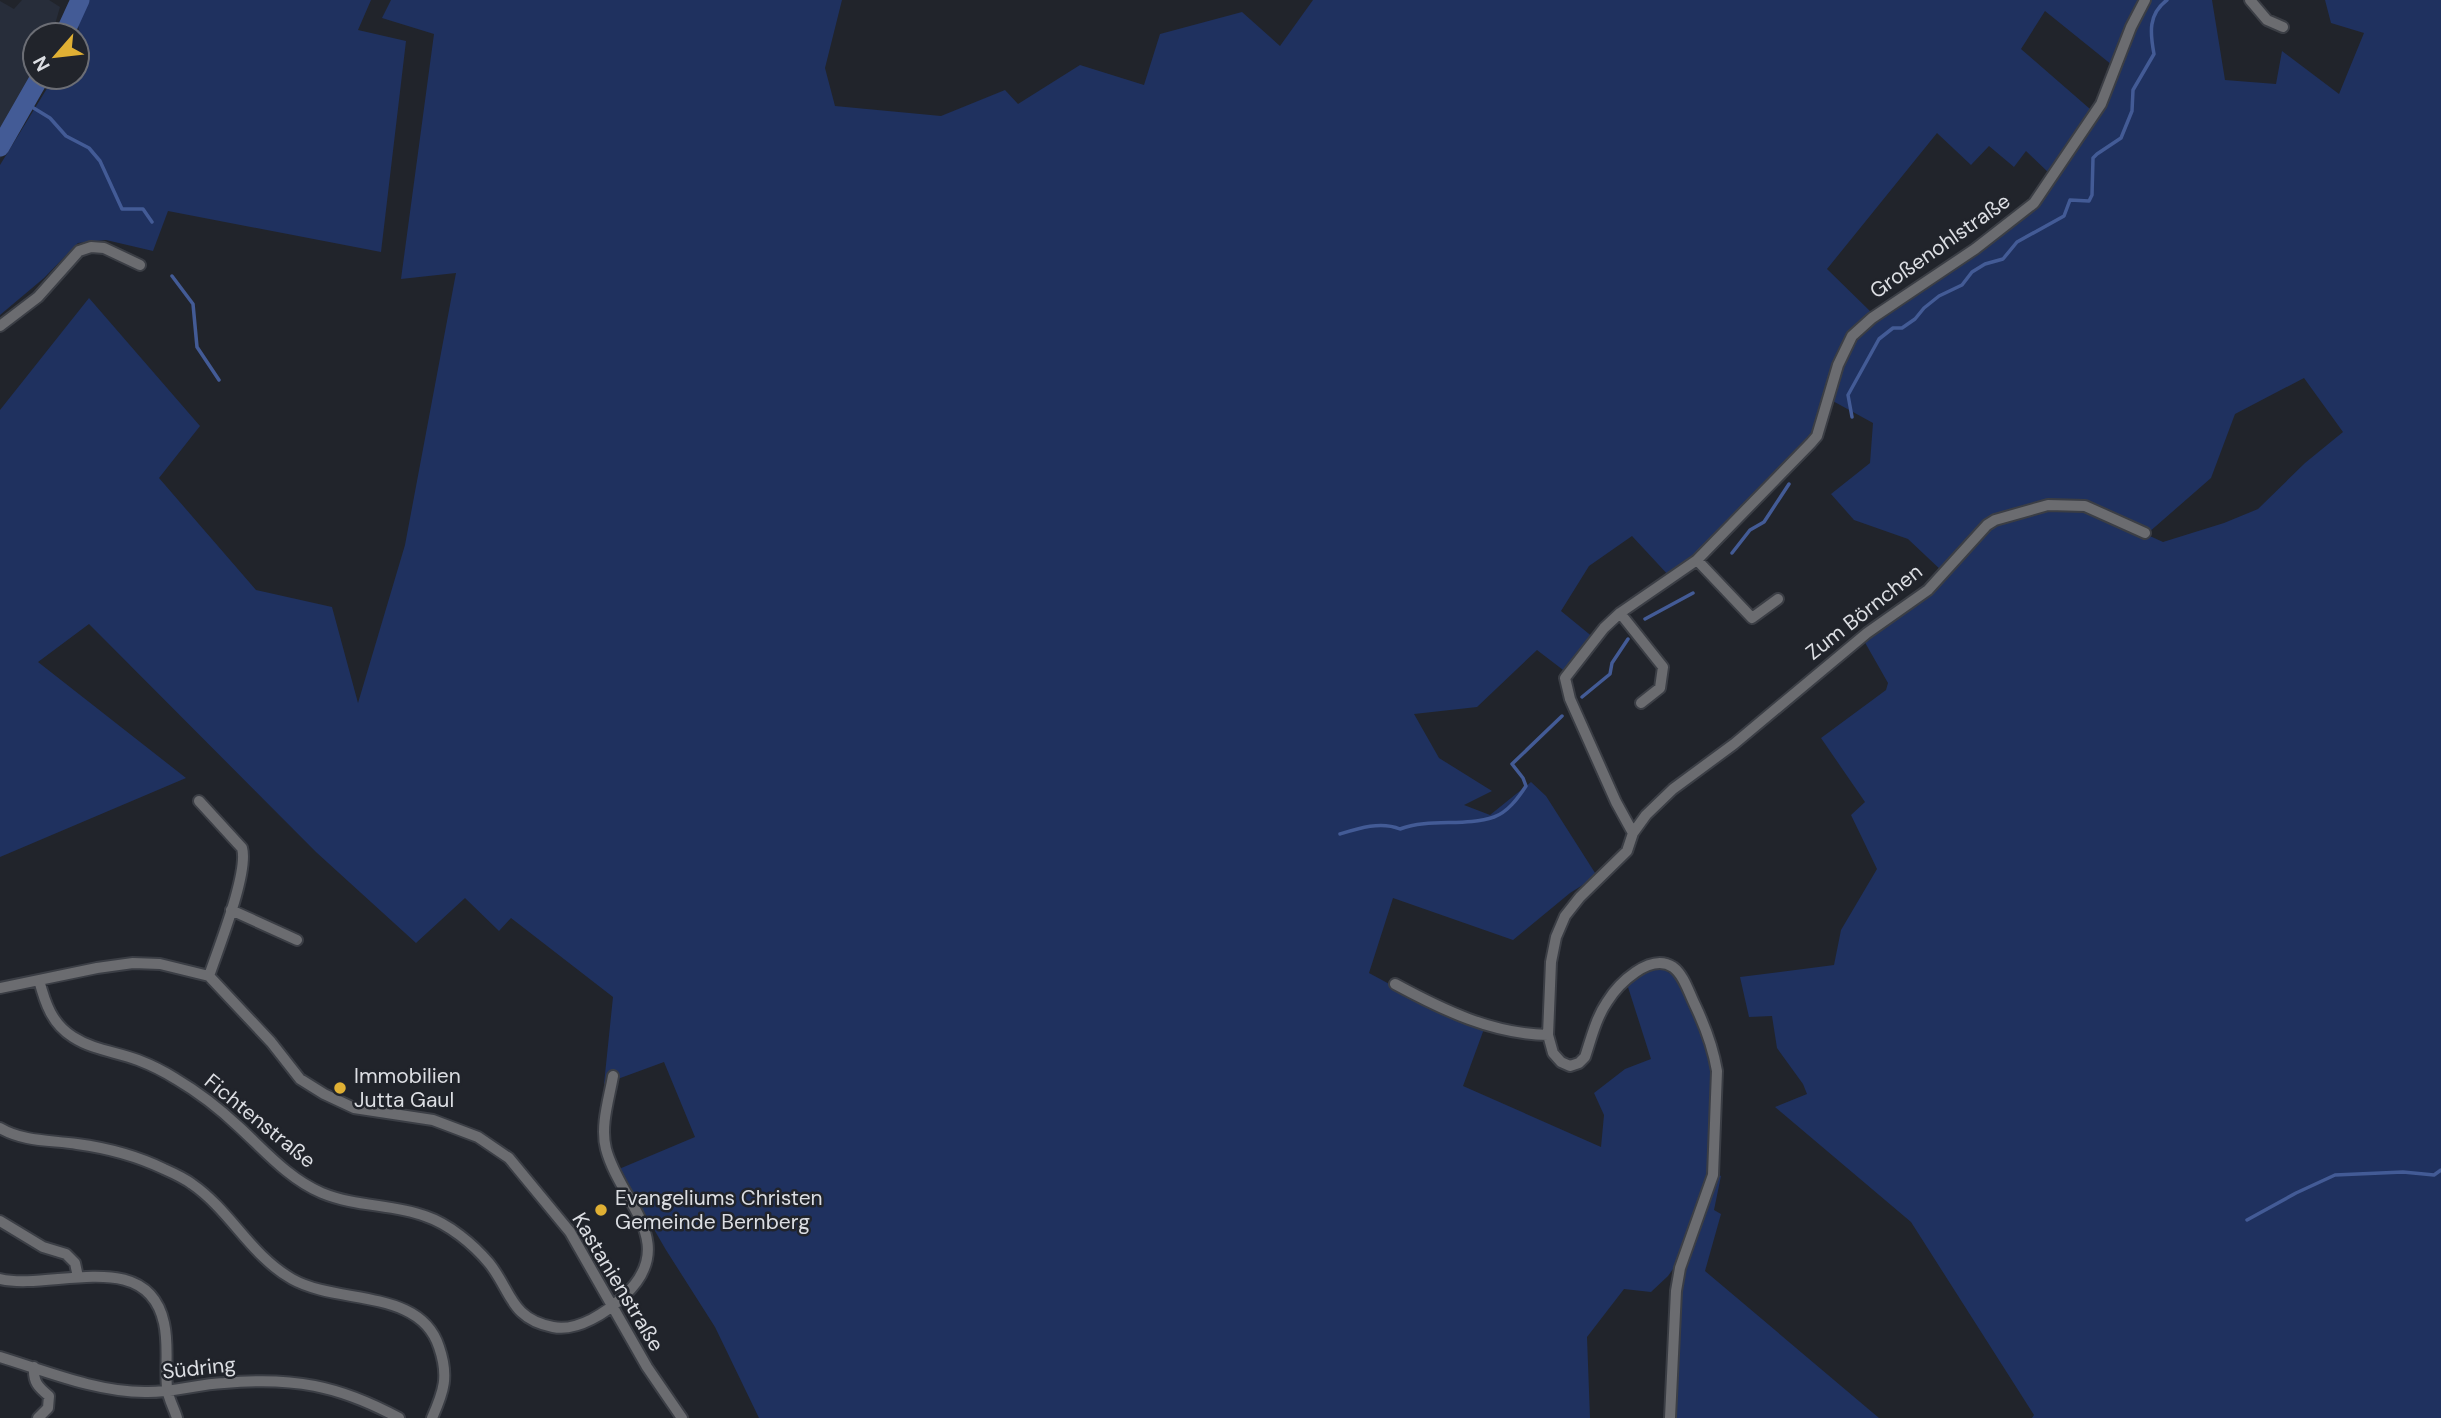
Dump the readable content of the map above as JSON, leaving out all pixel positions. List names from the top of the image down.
{
  "streets": {
    "street": [
      "Großenohlstraße",
      "Zum Börnchen",
      "Fichtenstraße",
      "Kastanienstraße",
      "Südring"
    ]
  },
  "crossings": [
    ["Fichtenstraße", "Kastanienstraße"]
  ],
  "places": ["Immobilien Jutta Gaul", "Evangeliums Christen Gemeinde Bernberg"],
  "north": "bottom left"
}
